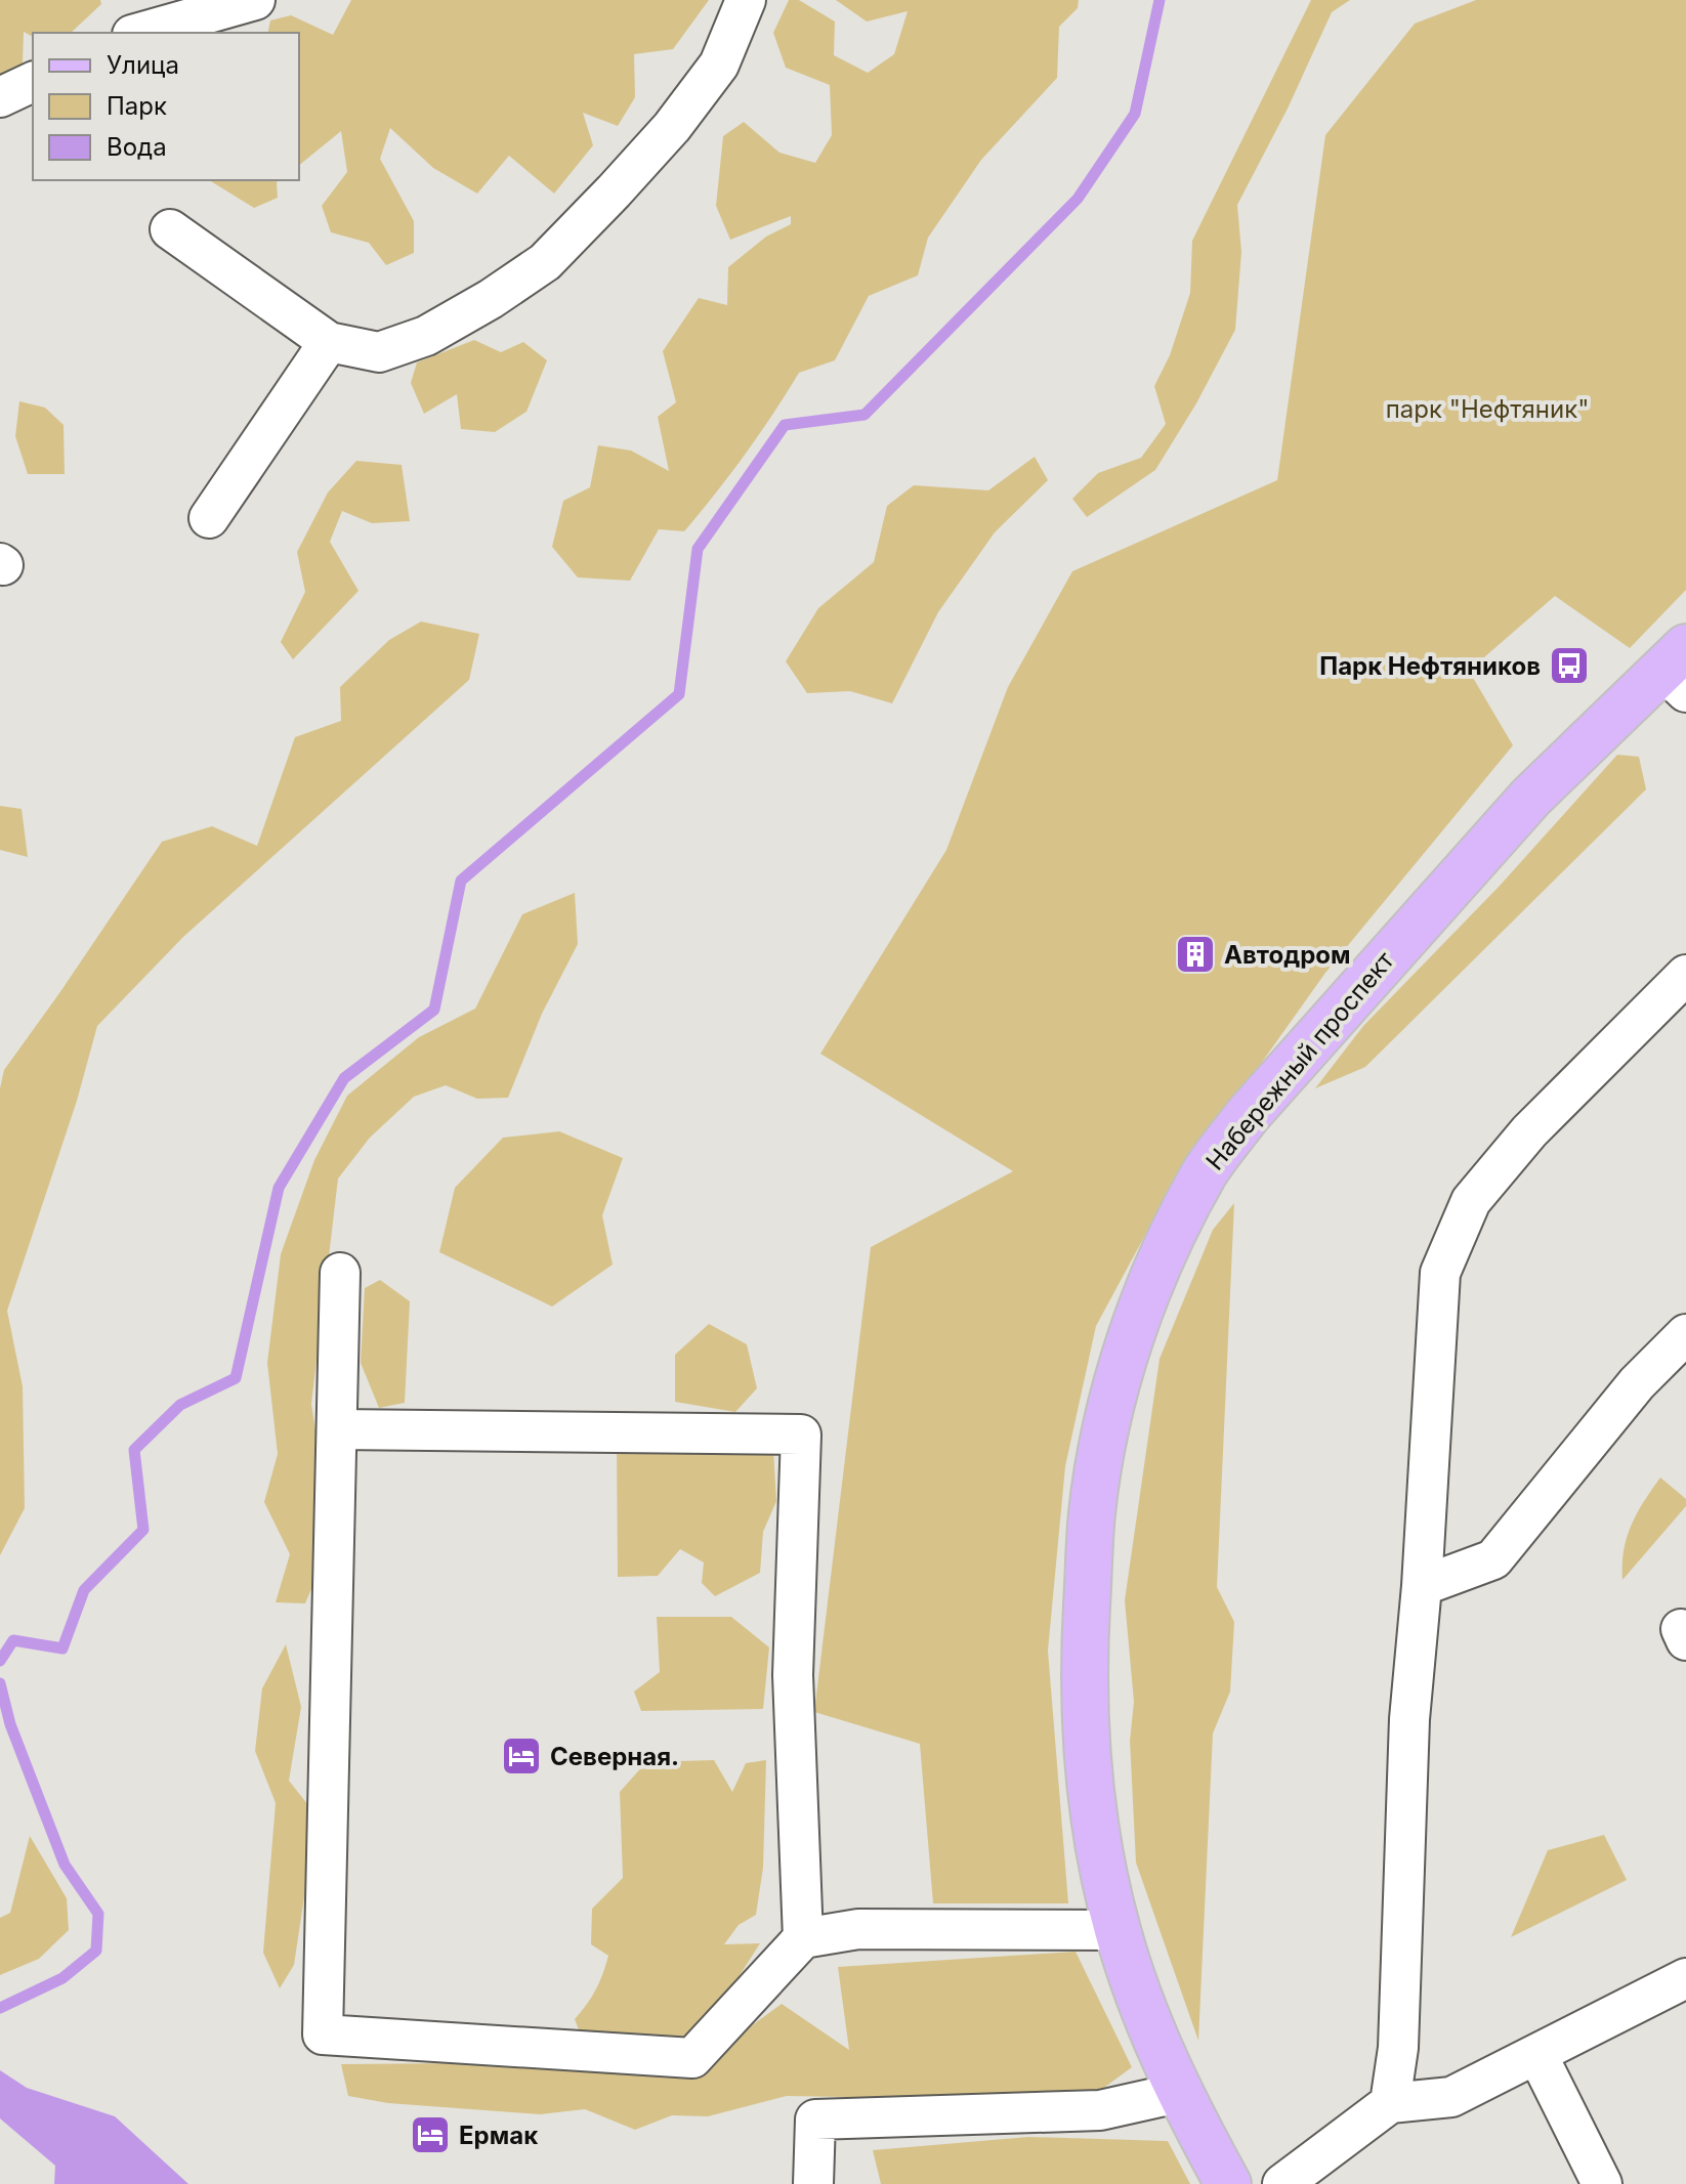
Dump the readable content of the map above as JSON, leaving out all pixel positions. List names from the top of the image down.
{
  "streets": {
    "main road": ["Набережный проспект"]
  },
  "parks": ["парк \"Нефтяник\""],
  "places": {
    "bus stop": ["Парк Нефтяников"],
    "building": ["Автодром"],
    "hotel": ["Северная.", "Ермак"]
  },
  "legend": ["Улица", "Парк", "Вода"]
}
